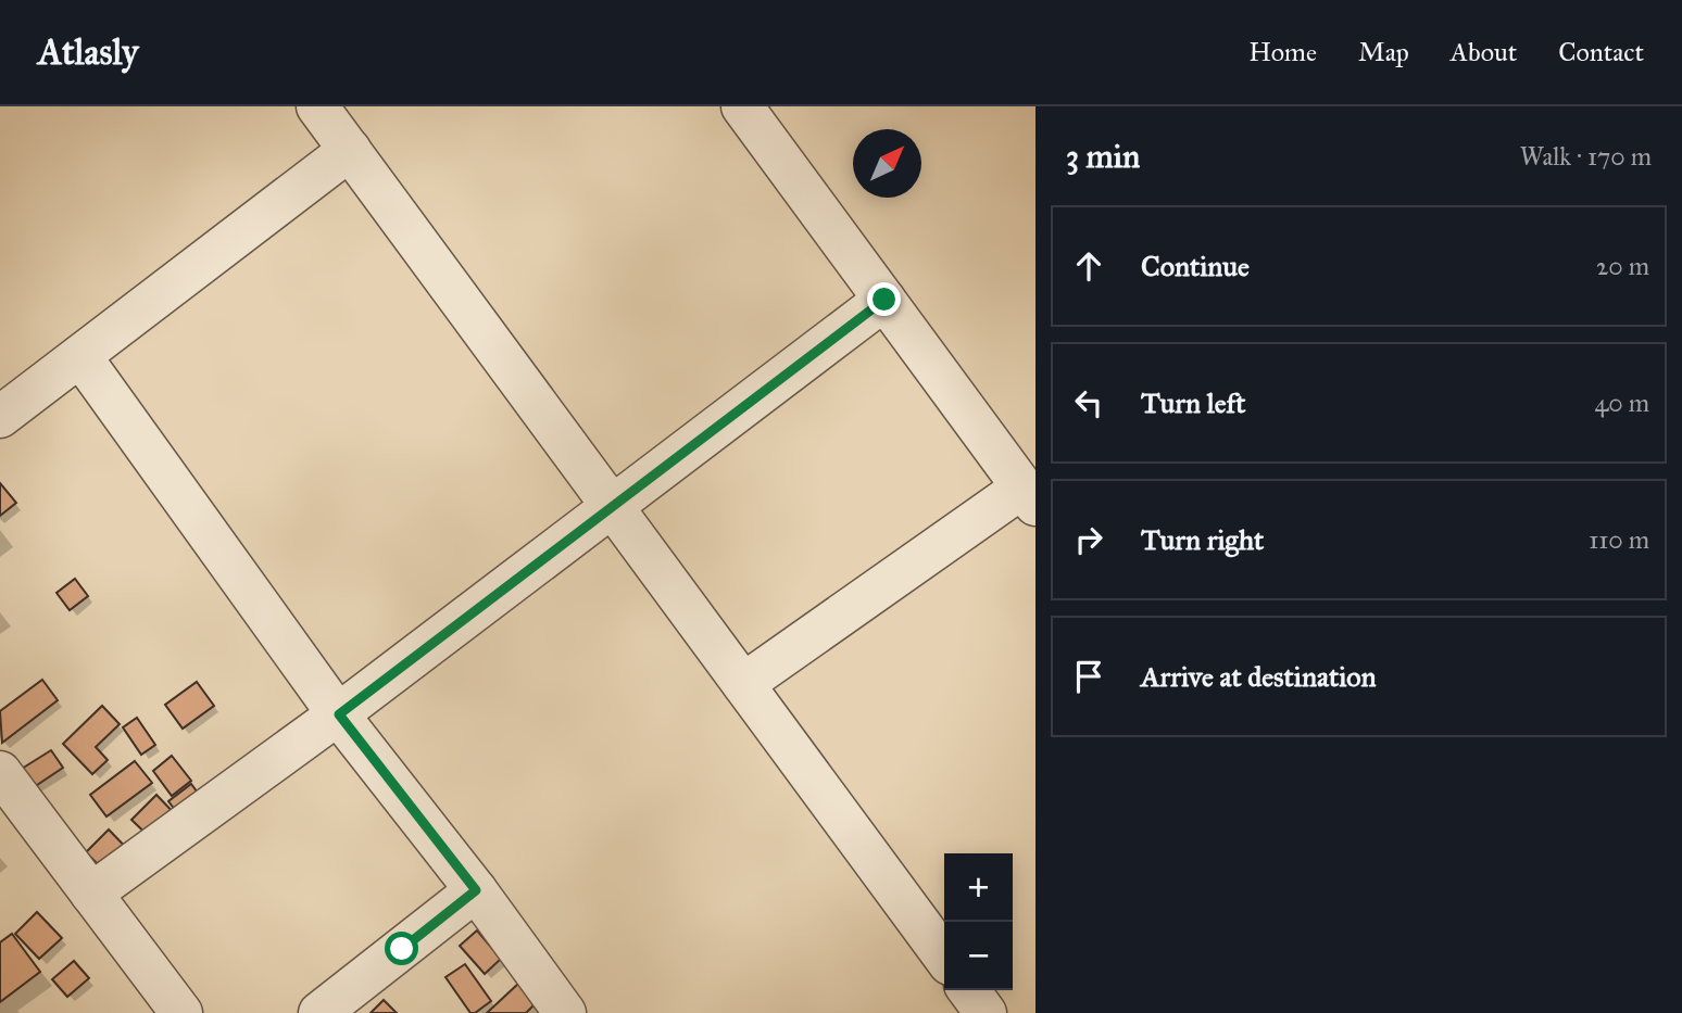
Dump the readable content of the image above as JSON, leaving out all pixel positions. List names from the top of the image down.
{
  "north": "top right",
  "page": {
    "header": "Atlasly",
    "nav": [
      "Home",
      "Map",
      "About",
      "Contact"
    ],
    "heading": ["3 min", "Walk · 170 m"],
    "list": [
      ["Continue", "20 m"],
      ["Turn left", "40 m"],
      ["Turn right", "110 m"],
      "Arrive at destination"
    ],
    "map_buttons": ["+", "−"]
  }
}
